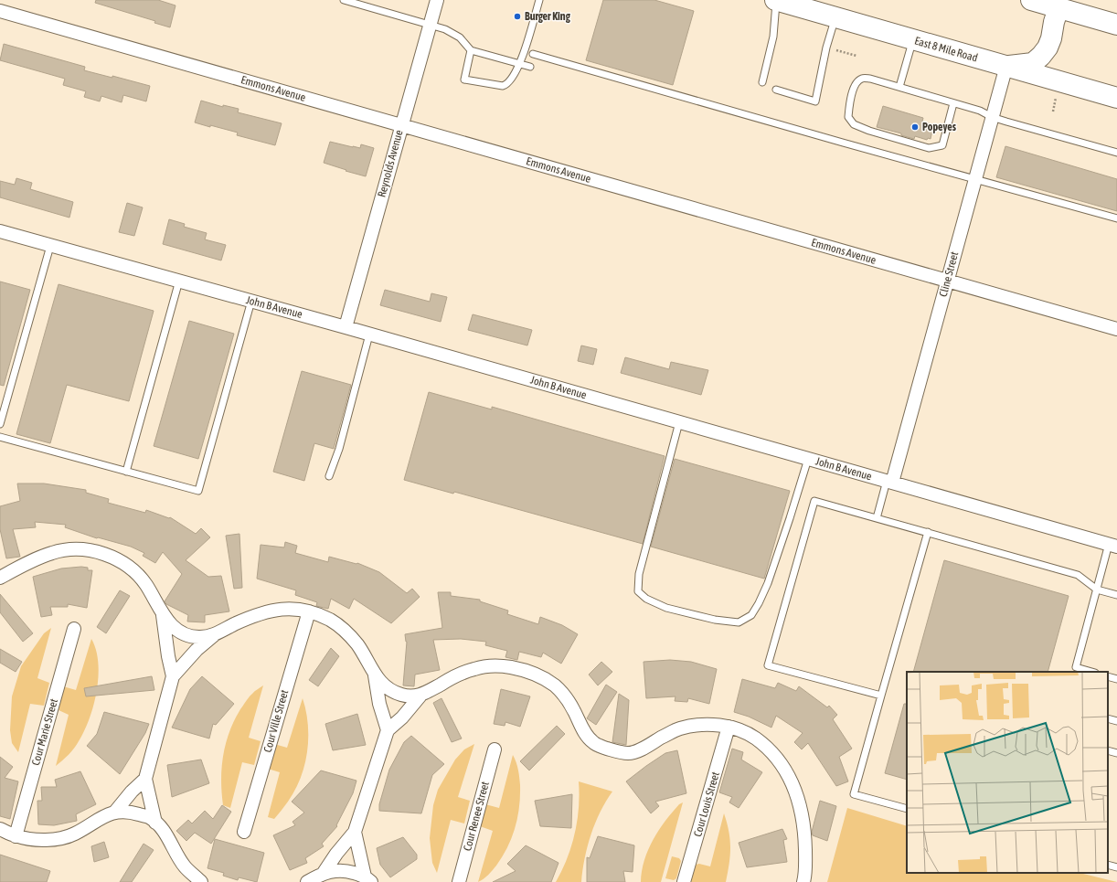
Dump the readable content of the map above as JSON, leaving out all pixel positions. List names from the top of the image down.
{
  "streets": {
    "highway": ["East 8 Mile Road"],
    "street": [
      "Emmons Avenue",
      "Reynolds Avenue",
      "Cline Street",
      "John B Avenue",
      "Cour Ville Street",
      "Cour Marie Street",
      "Cour Louis Street",
      "Cour Renee Street"
    ]
  },
  "crossings": [
    ["East 8 Mile Road", "Cline Street"],
    ["Emmons Avenue", "Reynolds Avenue"],
    ["Emmons Avenue", "Cline Street"],
    ["Reynolds Avenue", "John B Avenue"],
    ["Cline Street", "John B Avenue"]
  ],
  "places": ["Burger King", "Popeyes"]
}
